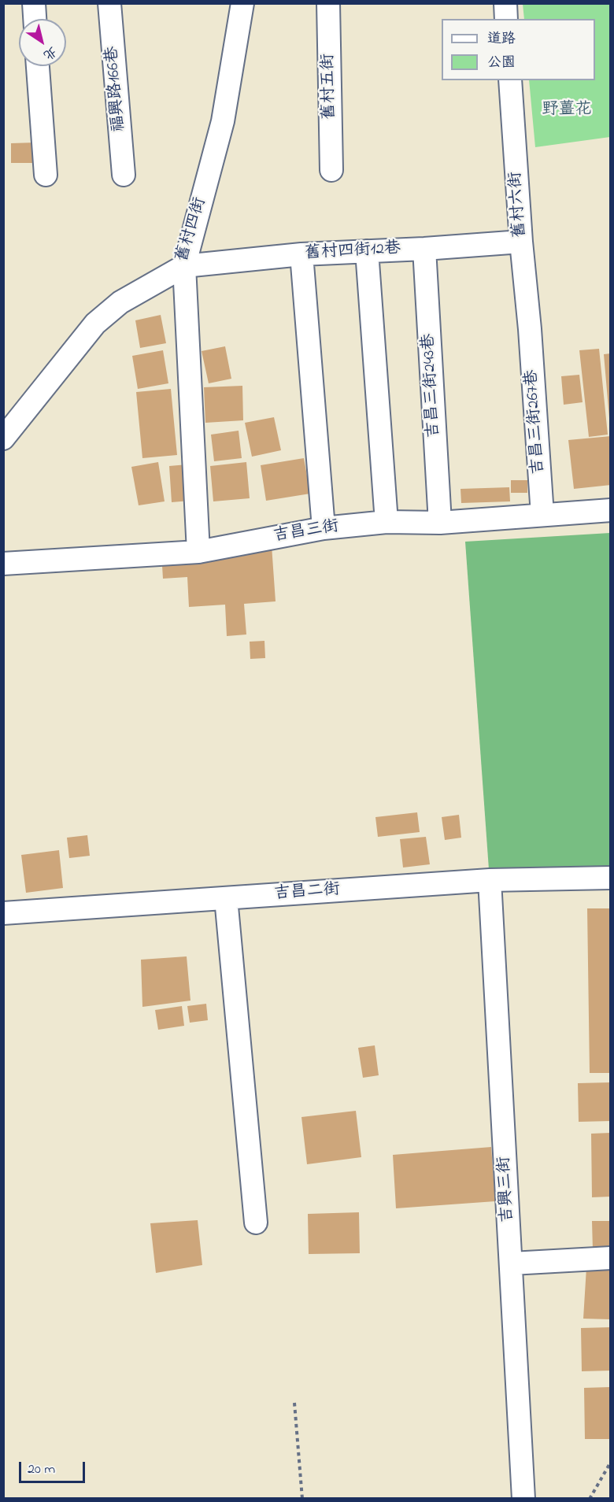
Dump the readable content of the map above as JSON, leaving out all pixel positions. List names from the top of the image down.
{
  "streets": {
    "street": [
      "舊村五街",
      "福興路166巷",
      "舊村六街",
      "舊村四街",
      "舊村四街12巷",
      "吉昌三街243巷",
      "吉昌三街267巷",
      "吉昌三街",
      "吉昌二街",
      "吉興三街"
    ]
  },
  "crossings": [
    ["舊村六街", "舊村四街12巷"],
    ["舊村六街", "吉昌三街267巷"],
    ["舊村四街", "舊村四街12巷"],
    ["舊村四街12巷", "吉昌三街243巷"],
    ["吉昌三街243巷", "吉昌三街"],
    ["吉昌三街267巷", "吉昌三街"],
    ["吉昌二街", "吉興三街"]
  ],
  "parks": ["野薑花"],
  "legend": ["道路", "公園"],
  "scale_bar": "20 m",
  "north": "bottom right"
}
